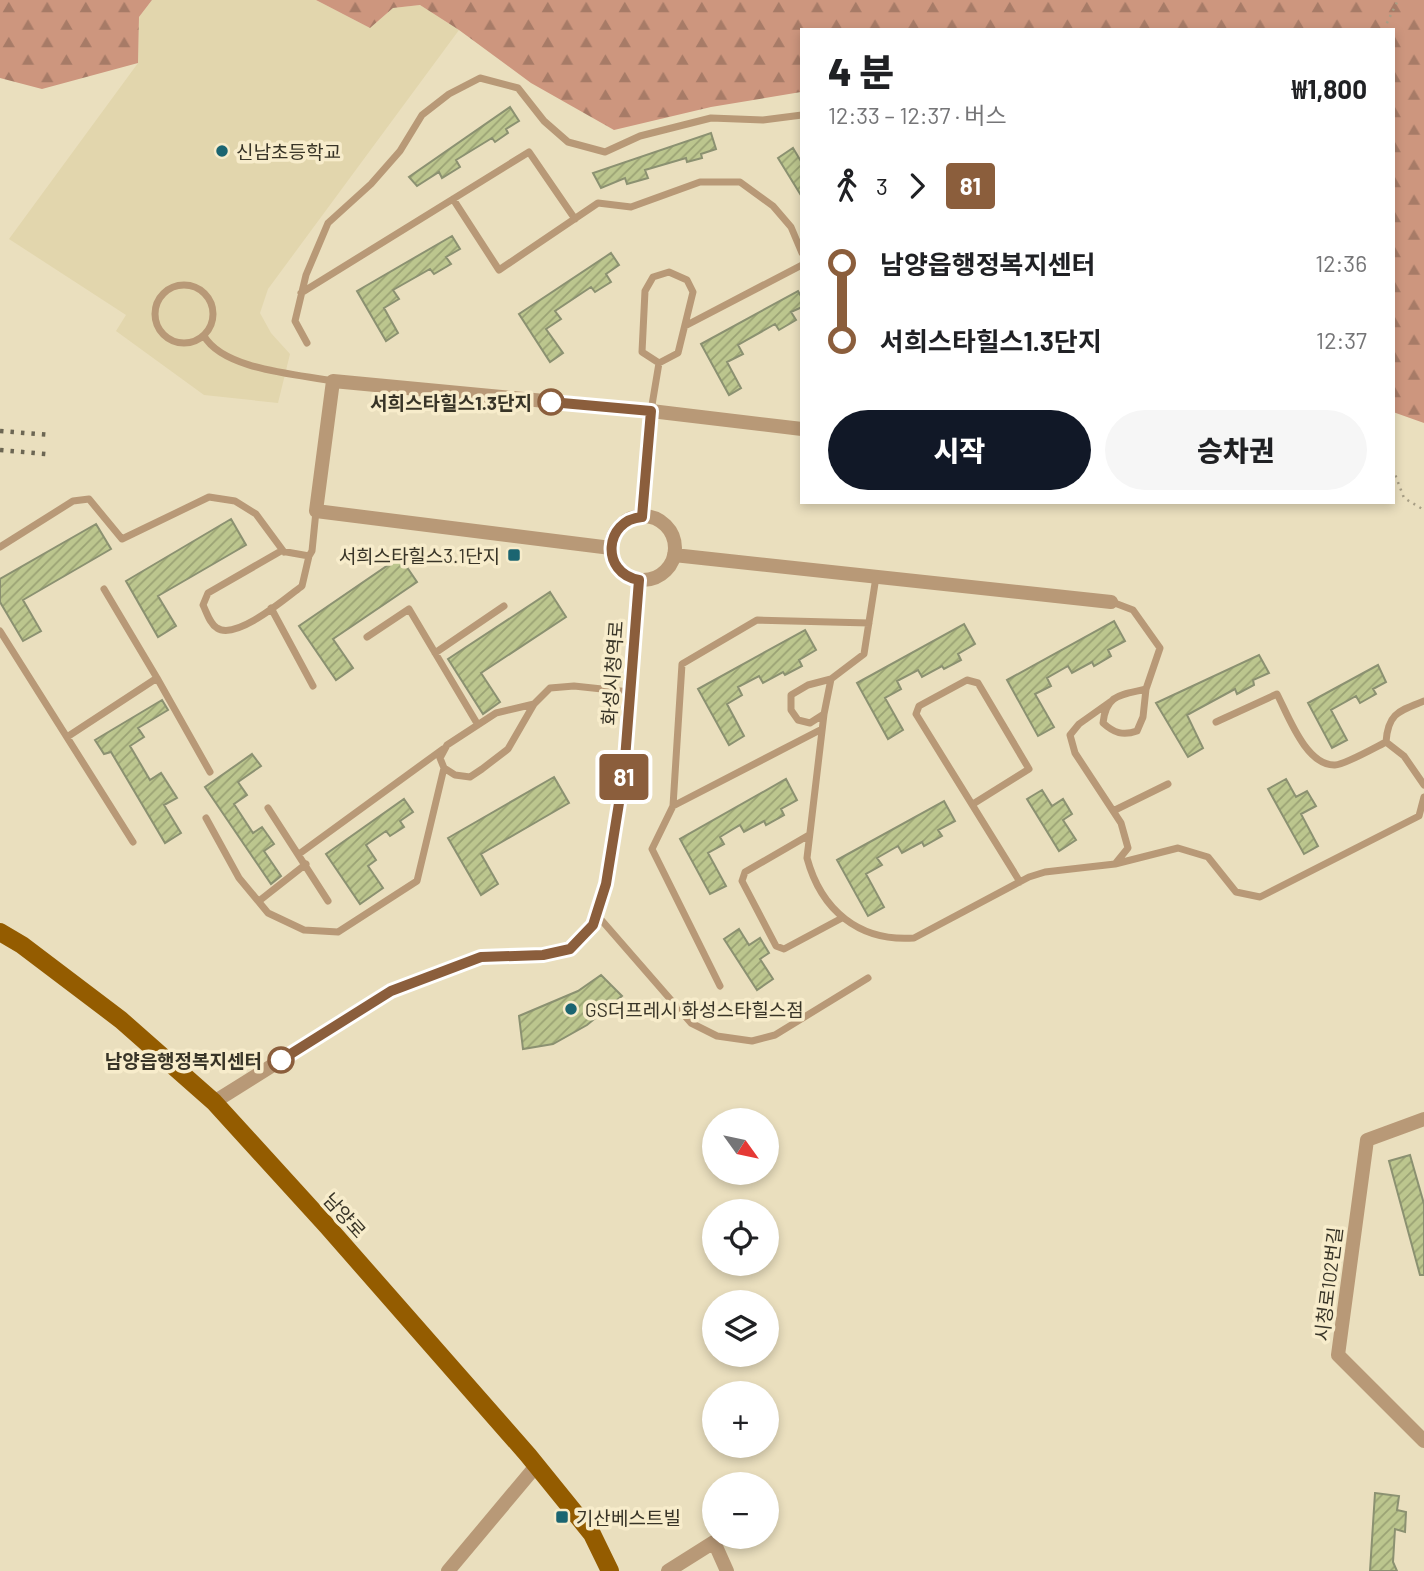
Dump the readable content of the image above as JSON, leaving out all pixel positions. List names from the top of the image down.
{
  "streets": {
    "main road": ["남양로"],
    "street": ["화성시청역로", "시청로102번길"]
  },
  "crossings": [
    ["화성시청역로", "남양로"]
  ],
  "places": {
    "other": [
      "신남초등학교",
      "서희스타힐스1.3단지",
      "GS더프레시 화성스타힐스점",
      "남양읍행정복지센터"
    ],
    "transit": ["서희스타힐스3.1단지", "기산베스트빌"]
  },
  "lines": ["bus line 81"],
  "north": "bottom right",
  "page": {
    "on_map": "81",
    "heading": ["4 분", "12:33 – 12:37 · 버스", "₩1,800"],
    "legs": ["3", "81"],
    "list": [
      {
        "name": "남양읍행정복지센터",
        "value": "12:36"
      },
      {
        "name": "서희스타힐스1.3단지",
        "value": "12:37"
      }
    ],
    "buttons": ["시작", "승차권"],
    "map_buttons": ["+", "−"]
  }
}
